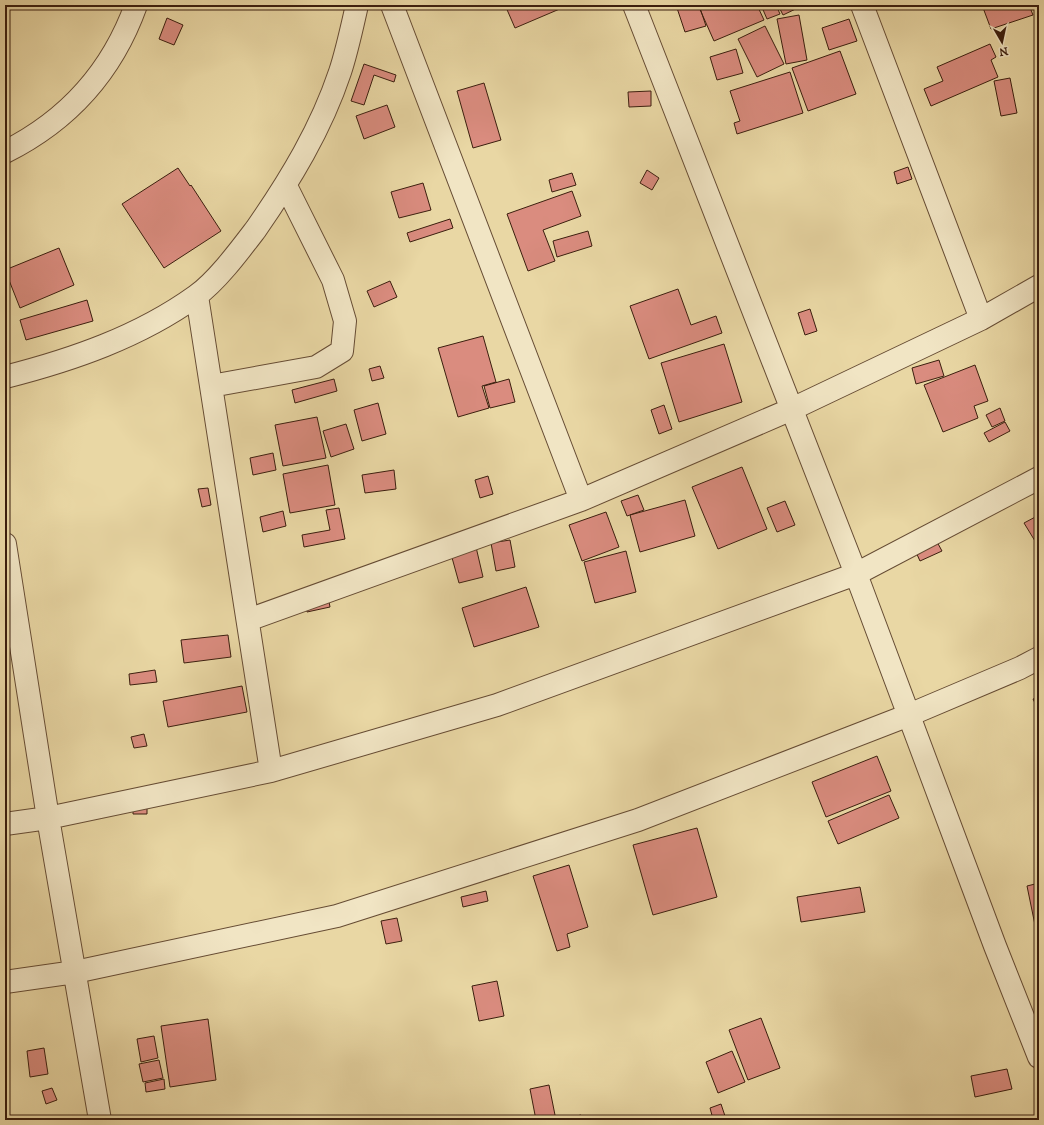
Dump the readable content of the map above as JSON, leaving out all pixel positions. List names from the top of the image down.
{
  "north": "bottom"
}
